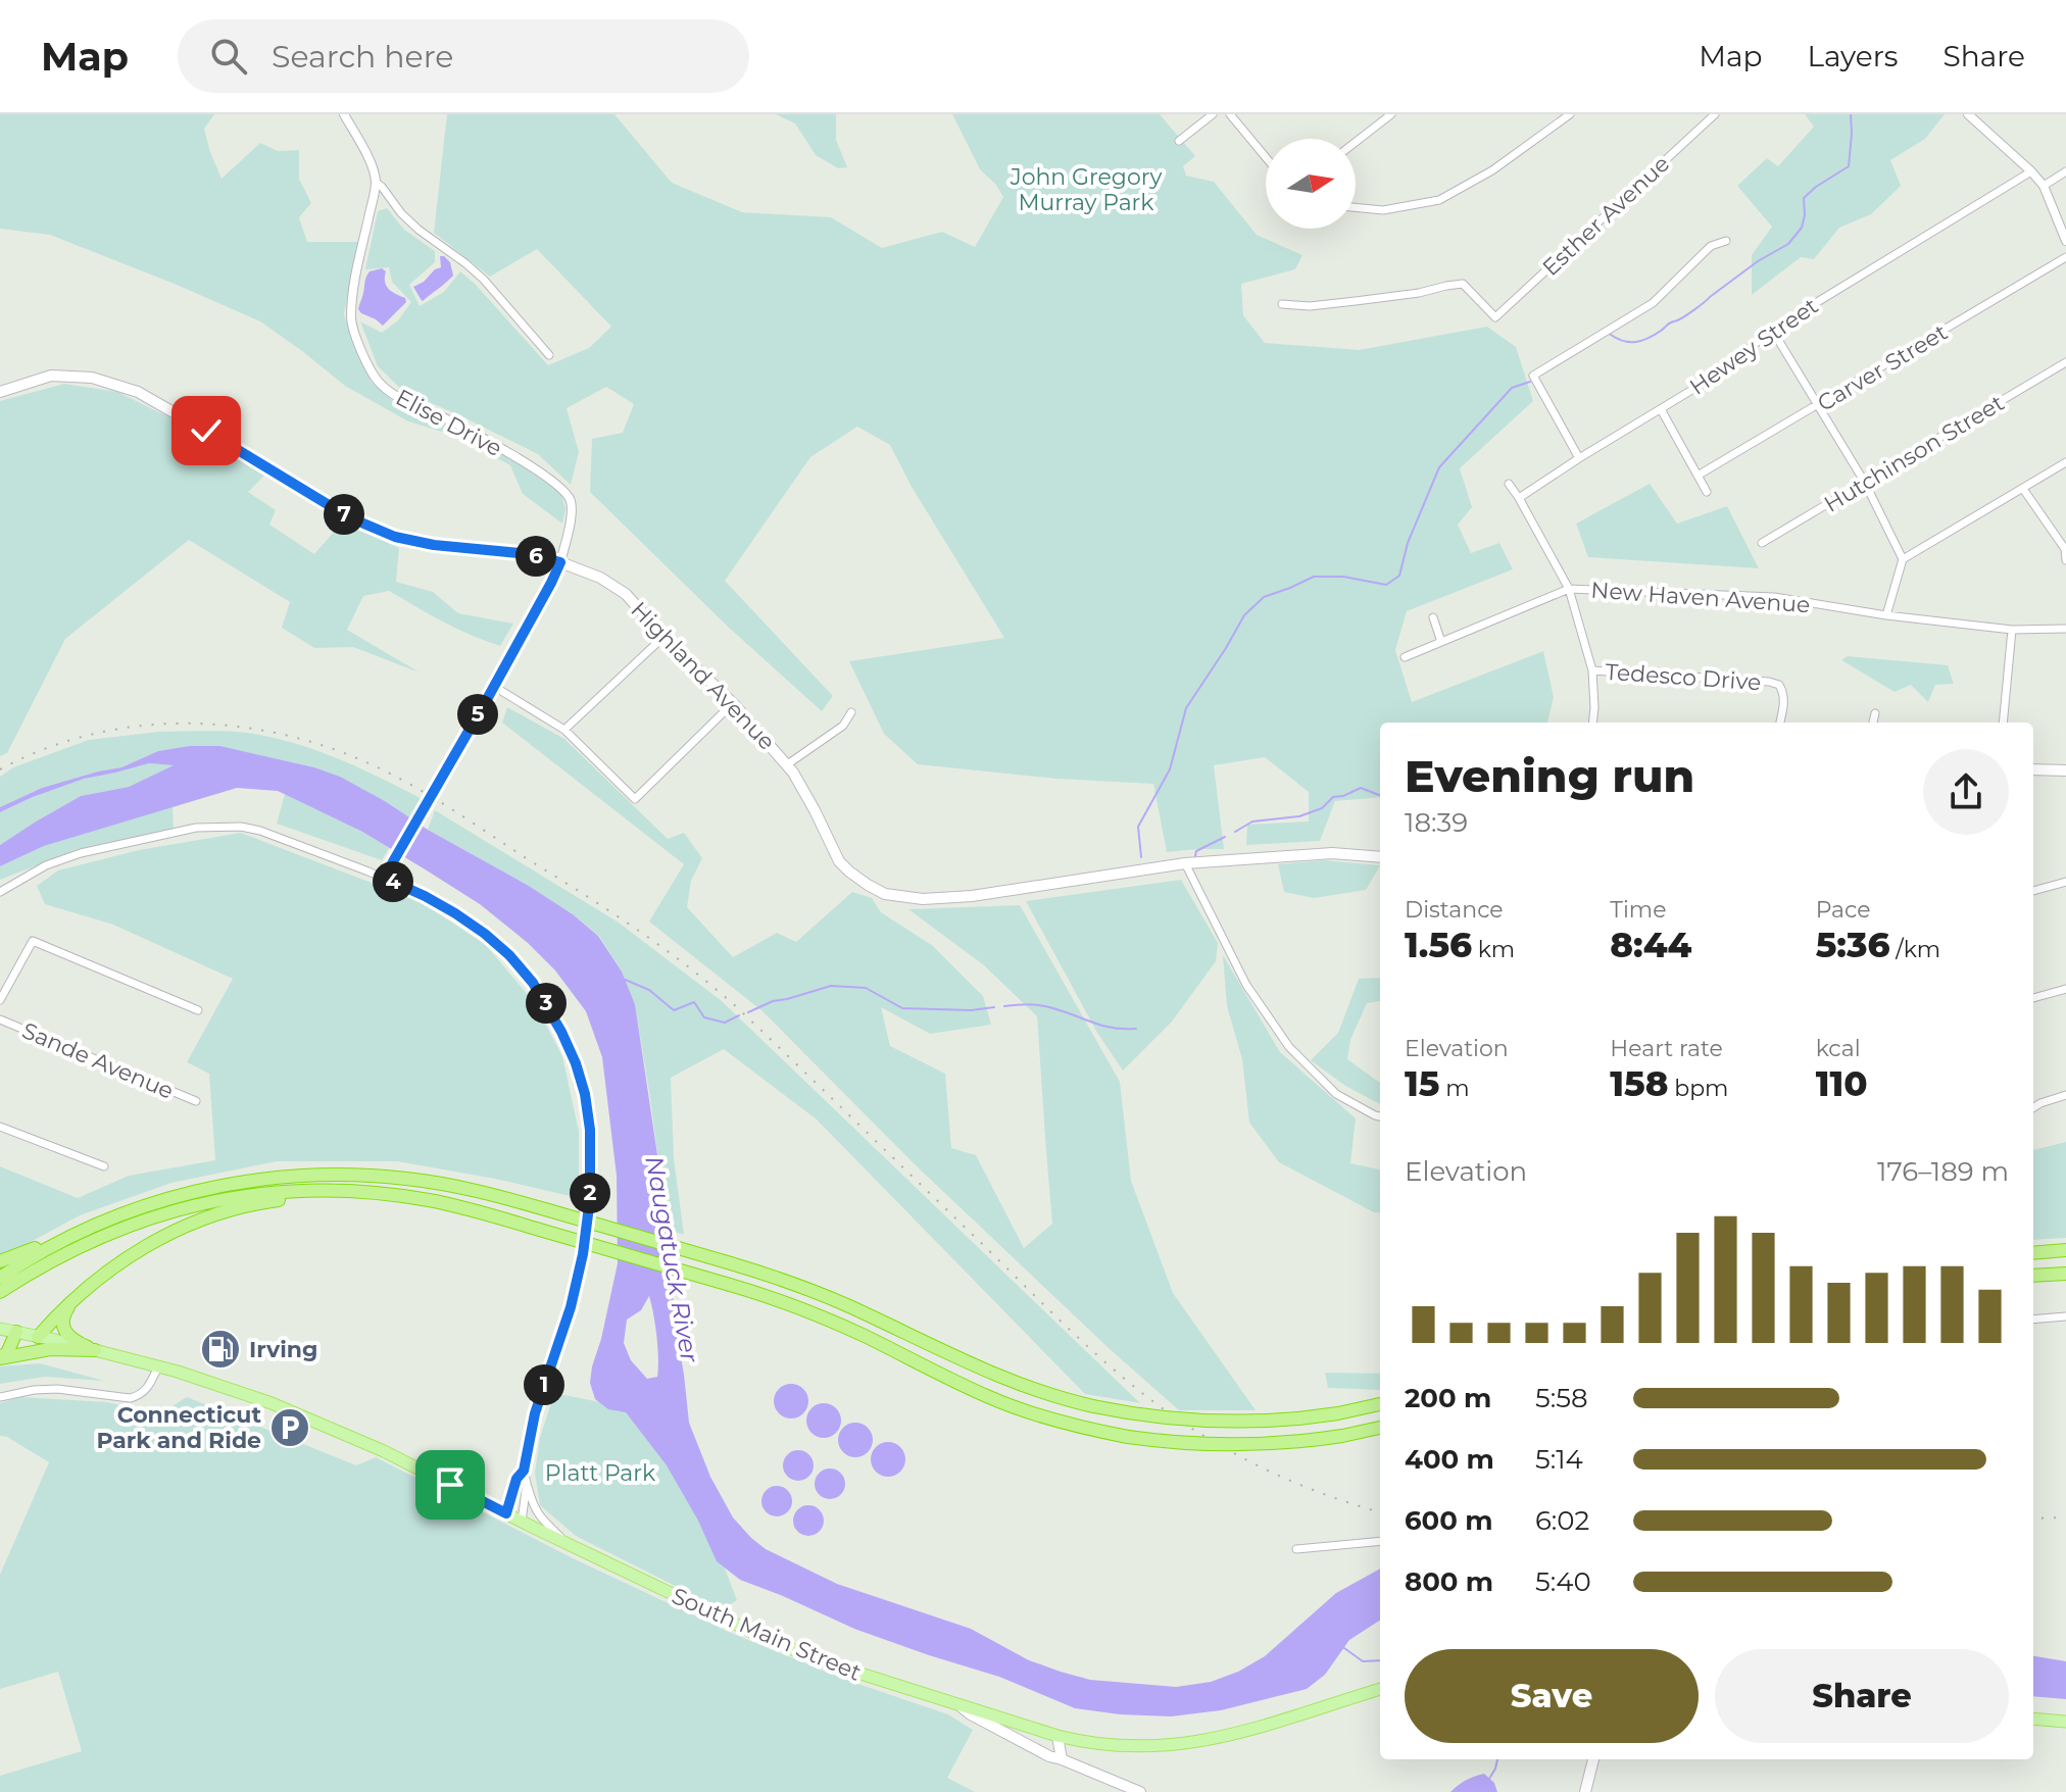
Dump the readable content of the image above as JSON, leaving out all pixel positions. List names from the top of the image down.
{
  "streets": {
    "main road": ["Highland Avenue", "South Main Street"],
    "street": [
      "Esther Avenue",
      "Hewey Street",
      "Carver Street",
      "Elise Drive",
      "Hutchinson Street",
      "New Haven Avenue",
      "Tedesco Drive",
      "Sande Avenue"
    ]
  },
  "crossings": [
    ["Elise Drive", "Highland Avenue"]
  ],
  "water": ["Naugatuck River"],
  "parks": ["John Gregory Murray Park", "Platt Park"],
  "places": {
    "fuel station": ["Irving"],
    "parking": ["Connecticut Park and Ride"]
  },
  "north": "right",
  "page": {
    "header": "Map",
    "search": "Search here",
    "nav": ["Map", "Layers", "Share"],
    "pins": [
      "7",
      "6",
      "5",
      "4",
      "3",
      "2",
      "1"
    ],
    "heading": ["Evening run", "18:39"],
    "stats": [
      ["Distance", "1.56 km"],
      ["Time", "8:44"],
      ["Pace", "5:36 /km"],
      ["Elevation", "15 m"],
      ["Heart rate", "158 bpm"],
      ["kcal", "110"]
    ],
    "chart": ["Elevation", "176–189 m"],
    "list": [
      {
        "name": "200 m",
        "note": "5:58"
      },
      {
        "name": "400 m",
        "note": "5:14"
      },
      {
        "name": "600 m",
        "note": "6:02"
      },
      {
        "name": "800 m",
        "note": "5:40"
      }
    ],
    "buttons": ["Save", "Share"]
  }
}
